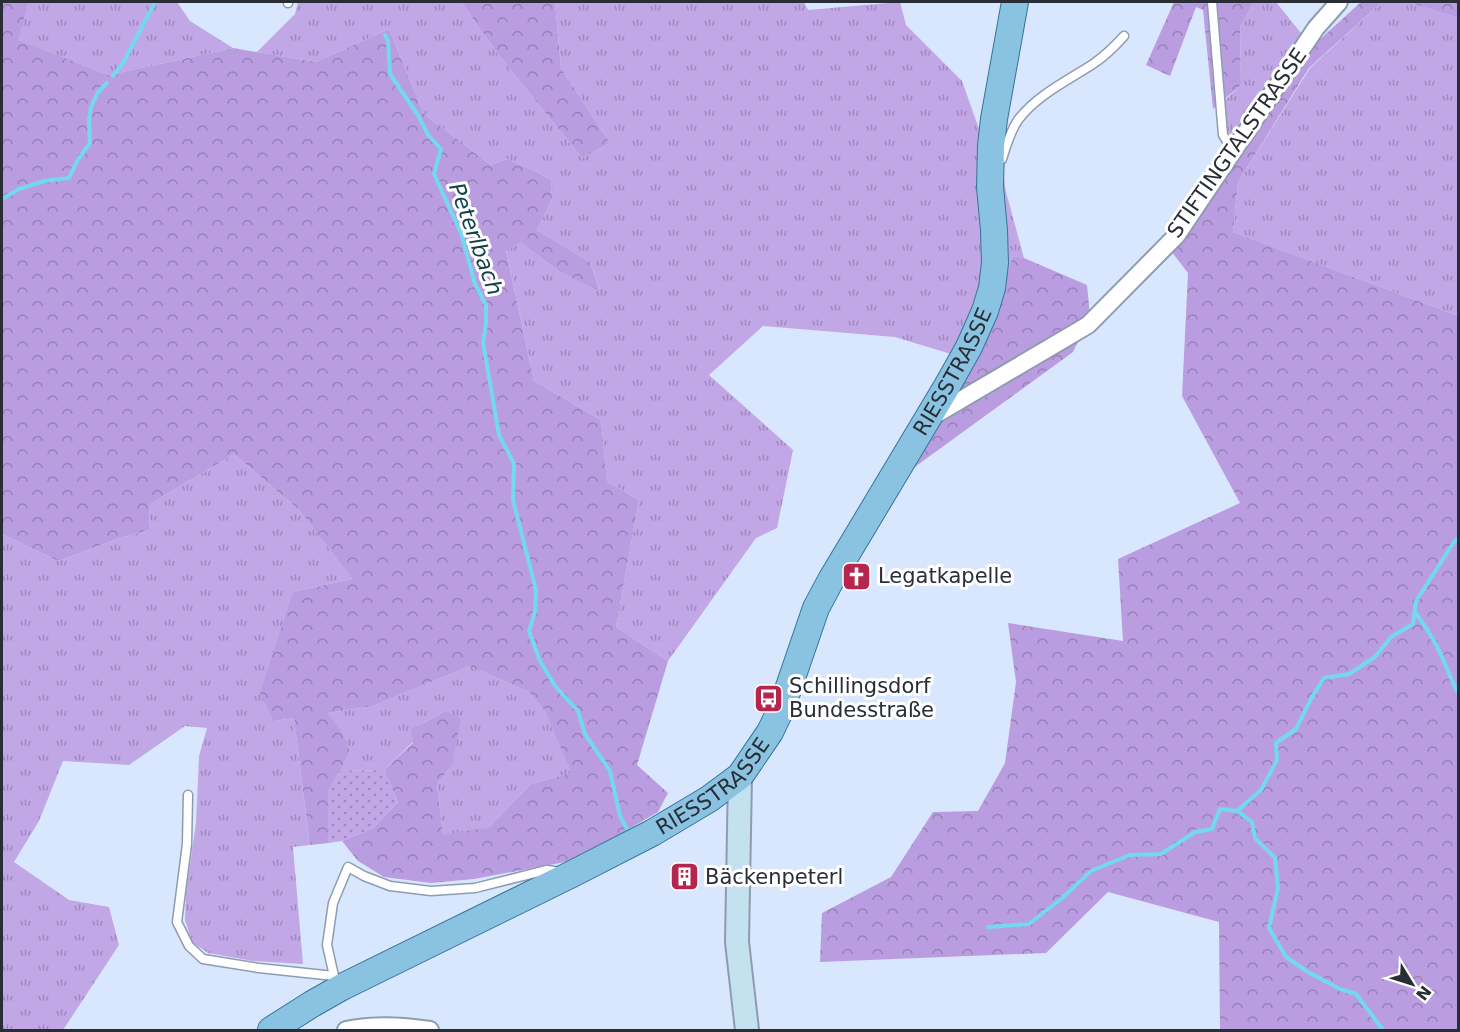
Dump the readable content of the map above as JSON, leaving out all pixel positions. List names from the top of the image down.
{
  "streets": {
    "main road": ["RIESSTRASSE"],
    "street": ["STIFTINGTALSTRASSE"]
  },
  "crossings": [
    ["STIFTINGTALSTRASSE", "RIESSTRASSE"]
  ],
  "water": ["Peterlbach"],
  "places": {
    "church": ["Legatkapelle"],
    "bus stop": ["Schillingsdorf Bundesstraße"],
    "building": ["Bäckenpeterl"]
  },
  "north": "bottom right"
}
